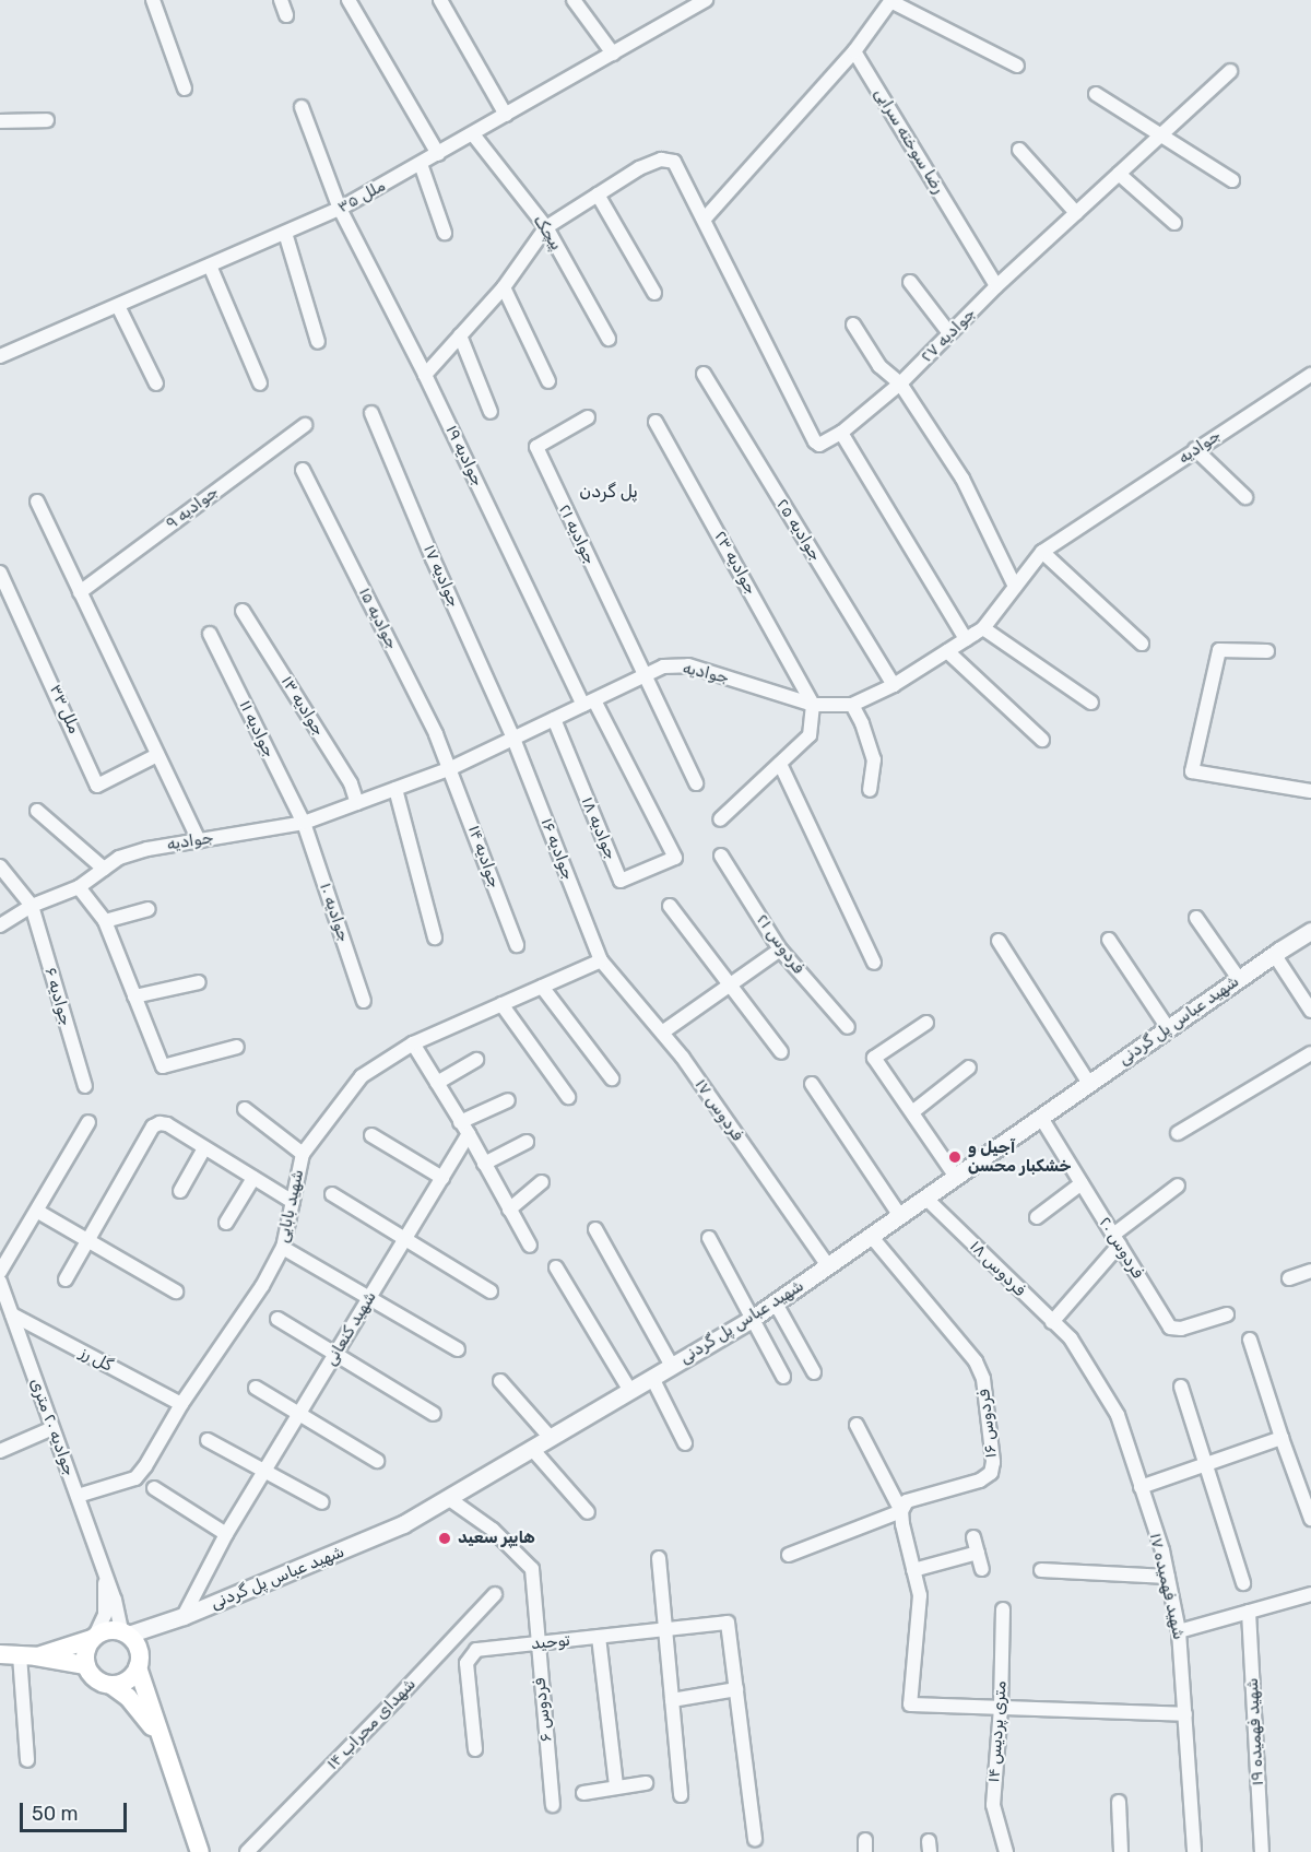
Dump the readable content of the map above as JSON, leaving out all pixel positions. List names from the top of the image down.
{
  "streets": {
    "street": [
      "رضا سوخته سرایی",
      "ملل ۳۵",
      "پیچک",
      "جوادیه ۲۷",
      "جوادیه",
      "جوادیه ۱۹",
      "جوادیه ۹",
      "جوادیه ۲۵",
      "جوادیه ۲۱",
      "جوادیه ۲۳",
      "جوادیه ۱۷",
      "جوادیه ۱۵",
      "جوادیه ۱۳",
      "ملل ۳۳",
      "جوادیه ۱۱",
      "جوادیه ۱۸",
      "جوادیه ۱۶",
      "جوادیه ۱۴",
      "جوادیه ۱۰",
      "فردوس ۲۱",
      "جوادیه ۶",
      "شهید عباس پل گردنی",
      "فردوس ۱۷",
      "شهید بابایی",
      "فردوس ۲۰",
      "فردوس ۱۸",
      "شهید کنعانی",
      "گل رز",
      "فردوس ۱۶",
      "جوادیه ۲۰ متری",
      "شهید فهمیده ۱۷",
      "توحید",
      "فردوس ۶",
      "شهدای محراب ۱۴",
      "۱۴ متری پردیس",
      "شهید فهمیده ۱۹"
    ]
  },
  "crossings": [
    ["رضا سوخته سرایی", "جوادیه ۲۷"],
    ["ملل ۳۵", "پیچک"],
    ["ملل ۳۵", "جوادیه ۱۹"],
    ["جوادیه", "جوادیه ۱۹"],
    ["جوادیه", "جوادیه ۲۵"],
    ["جوادیه", "جوادیه ۲۱"],
    ["جوادیه", "جوادیه ۲۳"],
    ["جوادیه", "جوادیه ۱۷"],
    ["جوادیه", "جوادیه ۱۵"],
    ["جوادیه", "جوادیه ۱۳"],
    ["جوادیه", "جوادیه ۱۱"],
    ["جوادیه", "جوادیه ۱۸"],
    ["جوادیه", "جوادیه ۱۶"],
    ["جوادیه", "جوادیه ۱۴"],
    ["جوادیه", "جوادیه ۱۰"],
    ["جوادیه", "جوادیه ۶"],
    ["جوادیه ۱۹", "جوادیه ۱۸"],
    ["جوادیه ۱۷", "جوادیه ۱۶"],
    ["جوادیه ۱۵", "جوادیه ۱۴"],
    ["جوادیه ۱۱", "جوادیه ۱۰"],
    ["جوادیه ۱۶", "فردوس ۱۷"],
    ["جوادیه ۱۶", "شهید بابایی"],
    ["شهید عباس پل گردنی", "فردوس ۱۷"],
    ["شهید عباس پل گردنی", "فردوس ۲۰"],
    ["شهید عباس پل گردنی", "فردوس ۱۸"],
    ["شهید عباس پل گردنی", "شهید کنعانی"],
    ["شهید عباس پل گردنی", "فردوس ۱۶"],
    ["شهید عباس پل گردنی", "جوادیه ۲۰ متری"],
    ["شهید عباس پل گردنی", "فردوس ۶"],
    ["فردوس ۱۷", "شهید بابایی"],
    ["شهید بابایی", "گل رز"],
    ["شهید بابایی", "جوادیه ۲۰ متری"],
    ["فردوس ۱۸", "شهید فهمیده ۱۷"],
    ["گل رز", "جوادیه ۲۰ متری"],
    ["توحید", "فردوس ۶"]
  ],
  "districts": ["پل گردن"],
  "places": ["آجیل و خشکبار محسن", "هایپر سعید"],
  "scale_bar": "50 m"
}
